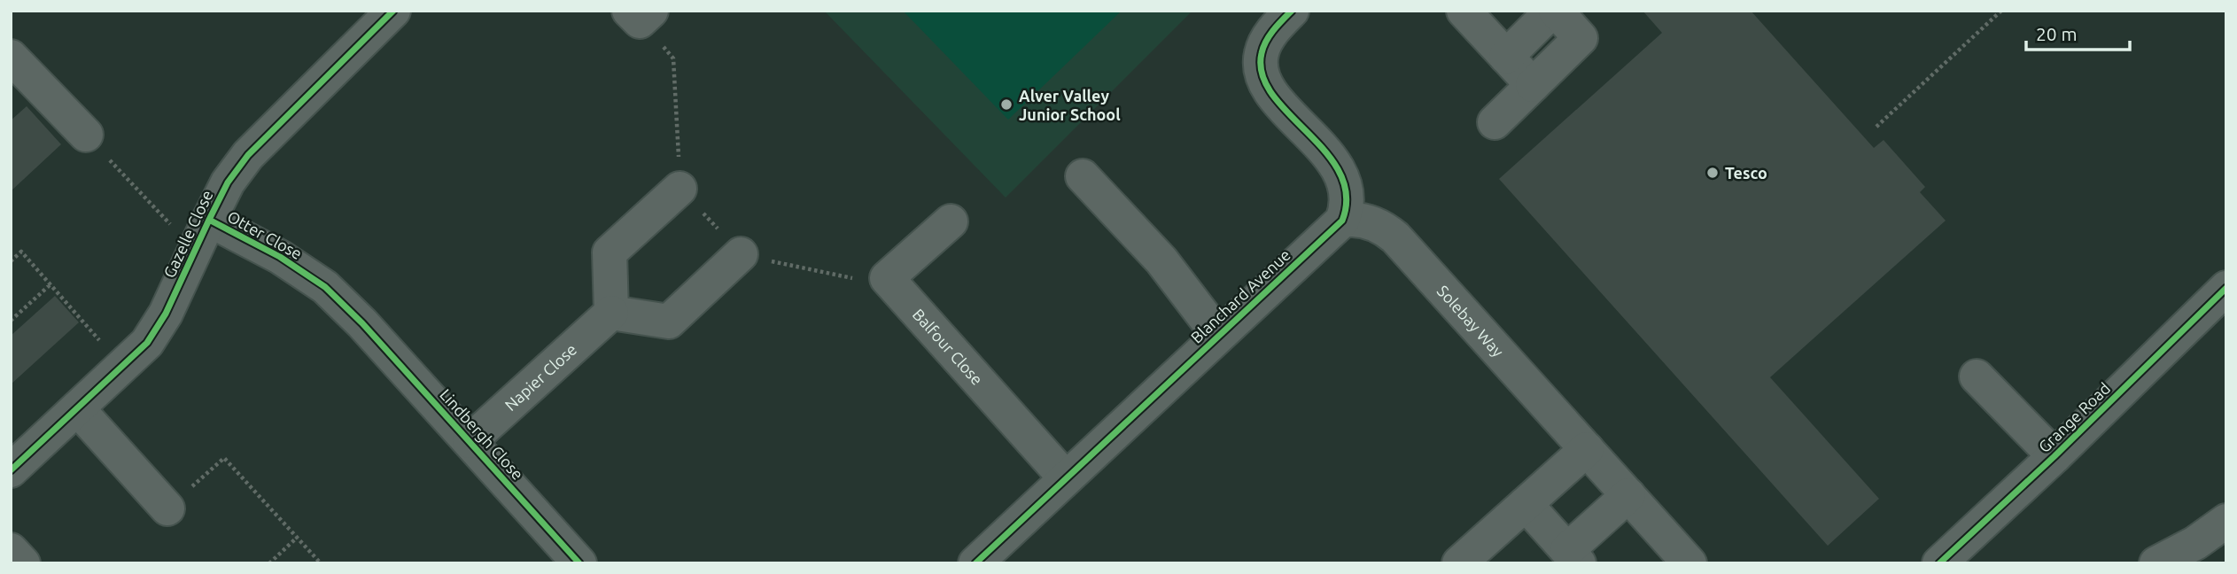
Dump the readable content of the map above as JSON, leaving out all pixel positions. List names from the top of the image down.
{
  "streets": {
    "street": [
      "Gazelle Close",
      "Otter Close",
      "Blanchard Avenue",
      "Solebay Way",
      "Balfour Close",
      "Napier Close",
      "Grange Road",
      "Lindbergh Close"
    ]
  },
  "crossings": [
    ["Gazelle Close", "Otter Close"],
    ["Otter Close", "Lindbergh Close"],
    ["Blanchard Avenue", "Solebay Way"],
    ["Blanchard Avenue", "Balfour Close"],
    ["Napier Close", "Lindbergh Close"]
  ],
  "places": ["Alver Valley Junior School", "Tesco"],
  "scale_bar": "20 m"
}
